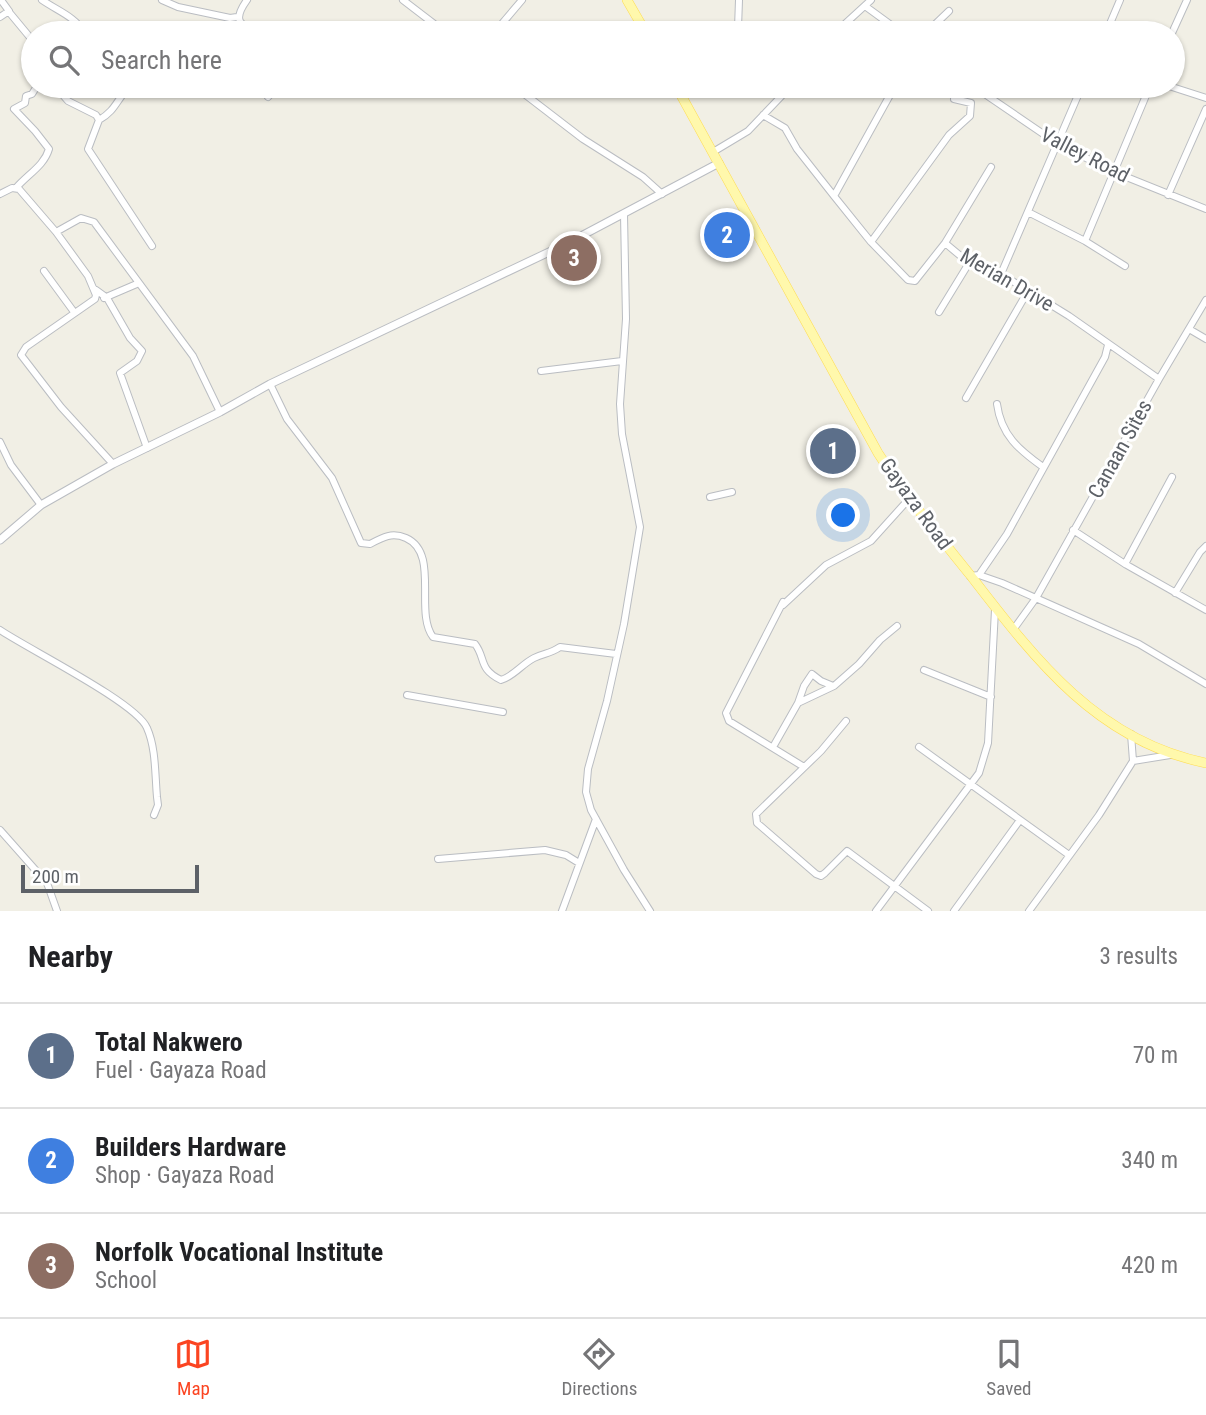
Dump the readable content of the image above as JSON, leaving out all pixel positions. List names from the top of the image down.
{
  "streets": {
    "main road": ["Gayaza Road"],
    "street": ["Valley Road", "Merian Drive", "Canaan Sites"]
  },
  "crossings": [
    ["Merian Drive", "Canaan Sites"],
    ["Canaan Sites", "Gayaza Road"]
  ],
  "scale_bar": "200 m",
  "page": {
    "search": "Search here",
    "pins": ["2", "3", "1"],
    "scale": "200 m",
    "heading": ["Nearby", "3 results"],
    "list": [
      {
        "mark": "1",
        "name": "Total Nakwero",
        "note": "Fuel · Gayaza Road",
        "value": "70 m"
      },
      {
        "mark": "2",
        "name": "Builders Hardware",
        "note": "Shop · Gayaza Road",
        "value": "340 m"
      },
      {
        "mark": "3",
        "name": "Norfolk Vocational Institute",
        "note": "School",
        "value": "420 m"
      }
    ],
    "nav": ["Map", "Directions", "Saved"]
  }
}
